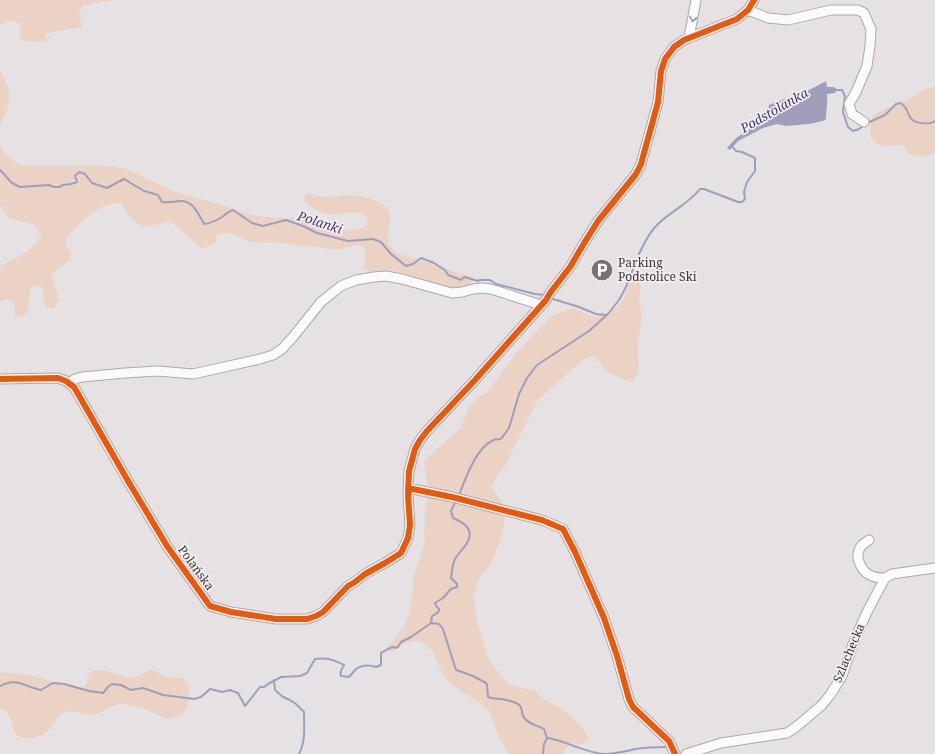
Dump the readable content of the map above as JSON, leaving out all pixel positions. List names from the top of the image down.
{
  "streets": {
    "street": ["Polańska", "Szlachecka"]
  },
  "water": ["Podstolanka", "Polanki"],
  "places": {
    "parking": ["Parking Podstolice Ski"]
  }
}
